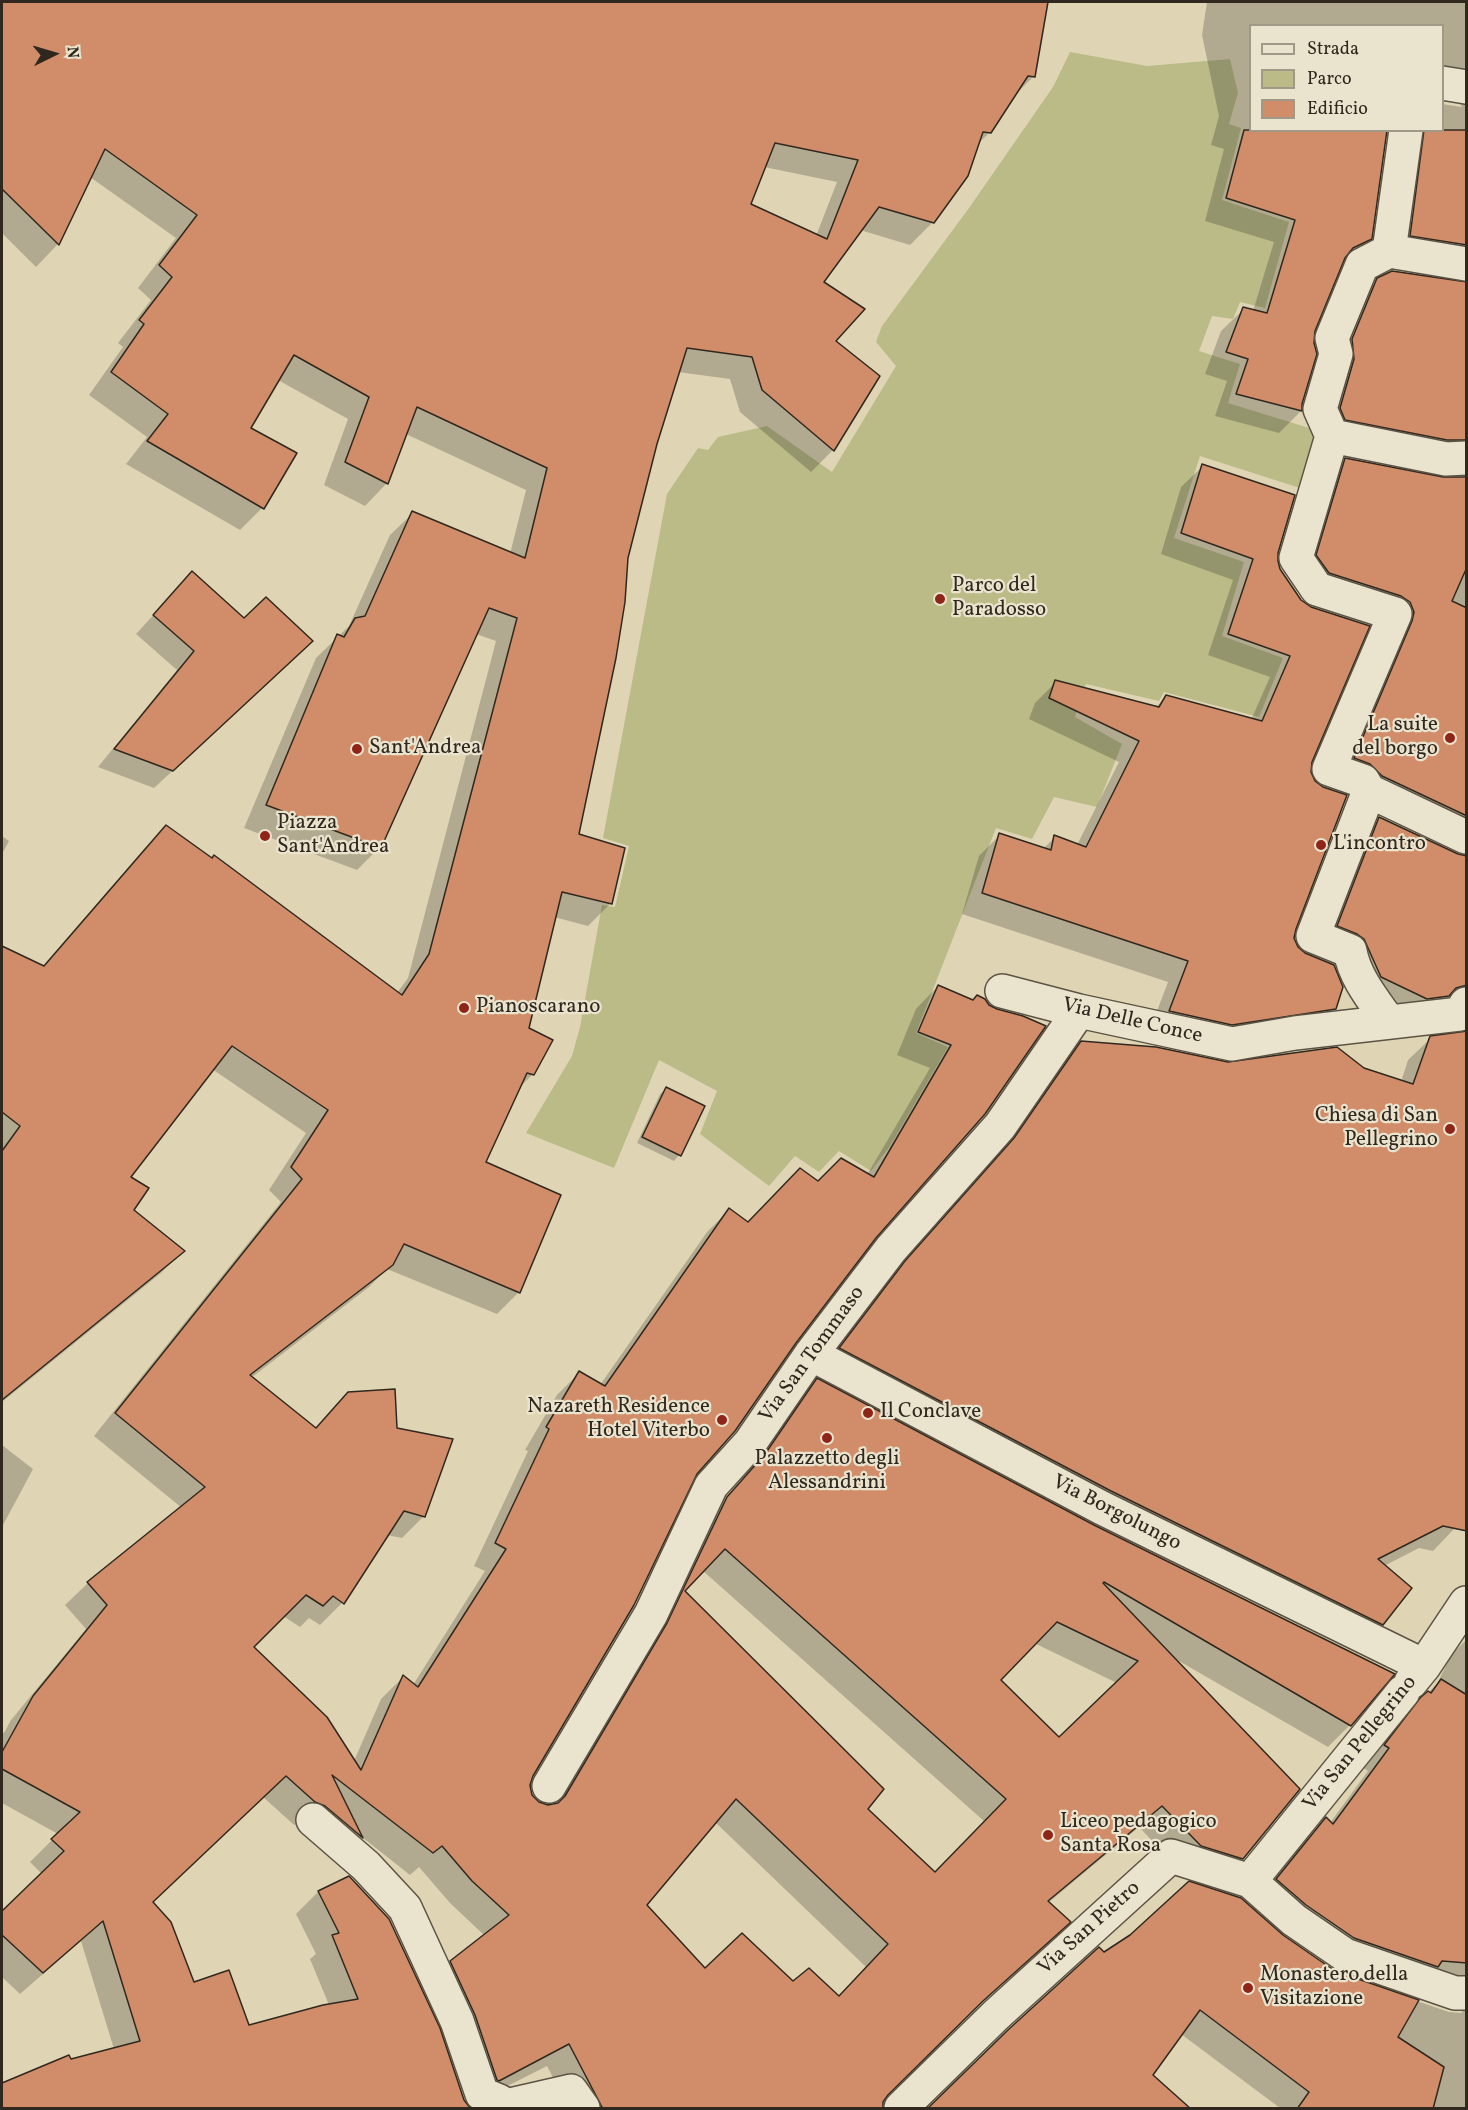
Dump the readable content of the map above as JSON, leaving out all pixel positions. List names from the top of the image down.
{
  "streets": {
    "street": [
      "Via Delle Conce",
      "Via San Tommaso",
      "Via Borgolungo",
      "Via San Pellegrino",
      "Via San Pietro"
    ]
  },
  "crossings": [
    ["Via Delle Conce", "Via San Tommaso"],
    ["Via San Tommaso", "Via Borgolungo"],
    ["Via Borgolungo", "Via San Pellegrino"],
    ["Via San Pellegrino", "Via San Pietro"]
  ],
  "places": [
    "Parco del Paradosso",
    "La suite del borgo",
    "Sant'Andrea",
    "Piazza Sant'Andrea",
    "L'incontro",
    "Pianoscarano",
    "Chiesa di San Pellegrino",
    "Il Conclave",
    "Nazareth Residence Hotel Viterbo",
    "Palazzetto degli Alessandrini",
    "Liceo pedagogico Santa Rosa",
    "Monastero della Visitazione"
  ],
  "legend": ["Strada", "Parco", "Edificio"],
  "north": "right"
}
